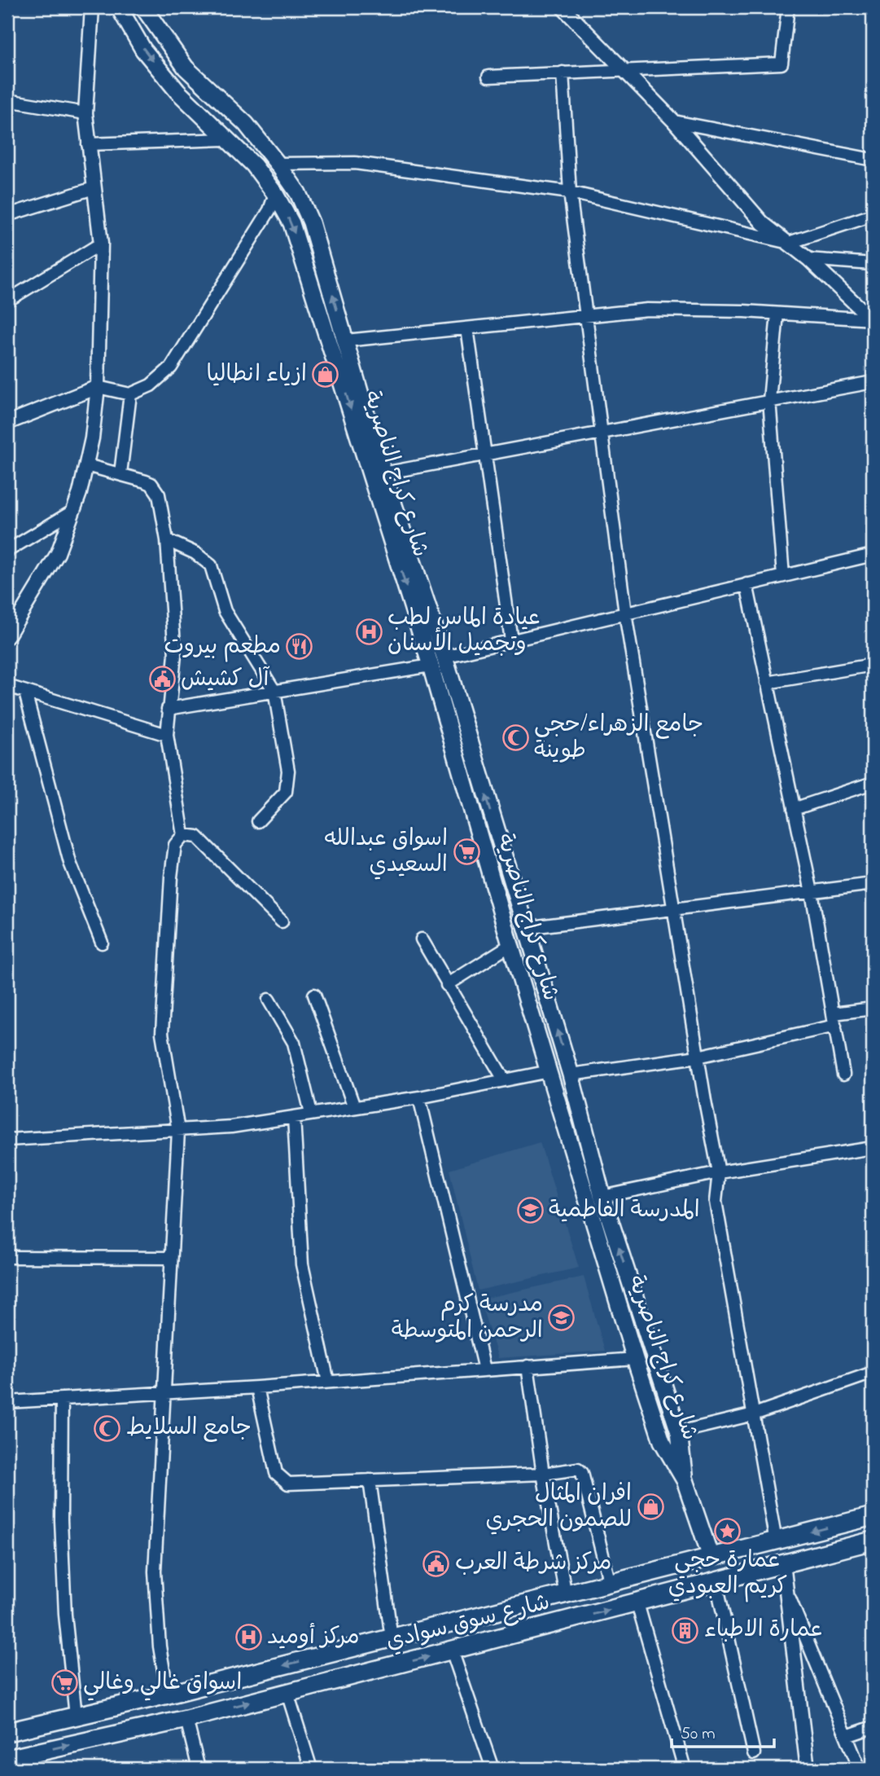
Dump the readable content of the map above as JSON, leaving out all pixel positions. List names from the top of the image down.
{
  "streets": {
    "main road": ["شارع كراج الناصرية", "شارع سوق سوادي"]
  },
  "places": {
    "shop": ["ازياء انطاليا", "افران المثال للصمون الحجري"],
    "hospital": ["عيادة الماس لطب وتجميل الأسنان", "مركز أوميد"],
    "restaurant": ["مطعم بيروت"],
    "public building": ["آل كشيش", "مركز شرطة العرب"],
    "mosque": ["جامع الزهراء/حجي طوينة", "جامع السلايط"],
    "supermarket": ["اسواق عبدالله السعيدي", "اسواق غالي وغالي"],
    "school or university": ["المدرسة الفاطمية", "مدرسة كرم الرحمن المتوسطة"],
    "place": ["عمارة حجي كريم العبودي"],
    "building": ["عمارة الاطباء"]
  },
  "scale_bar": "50 m"
}
